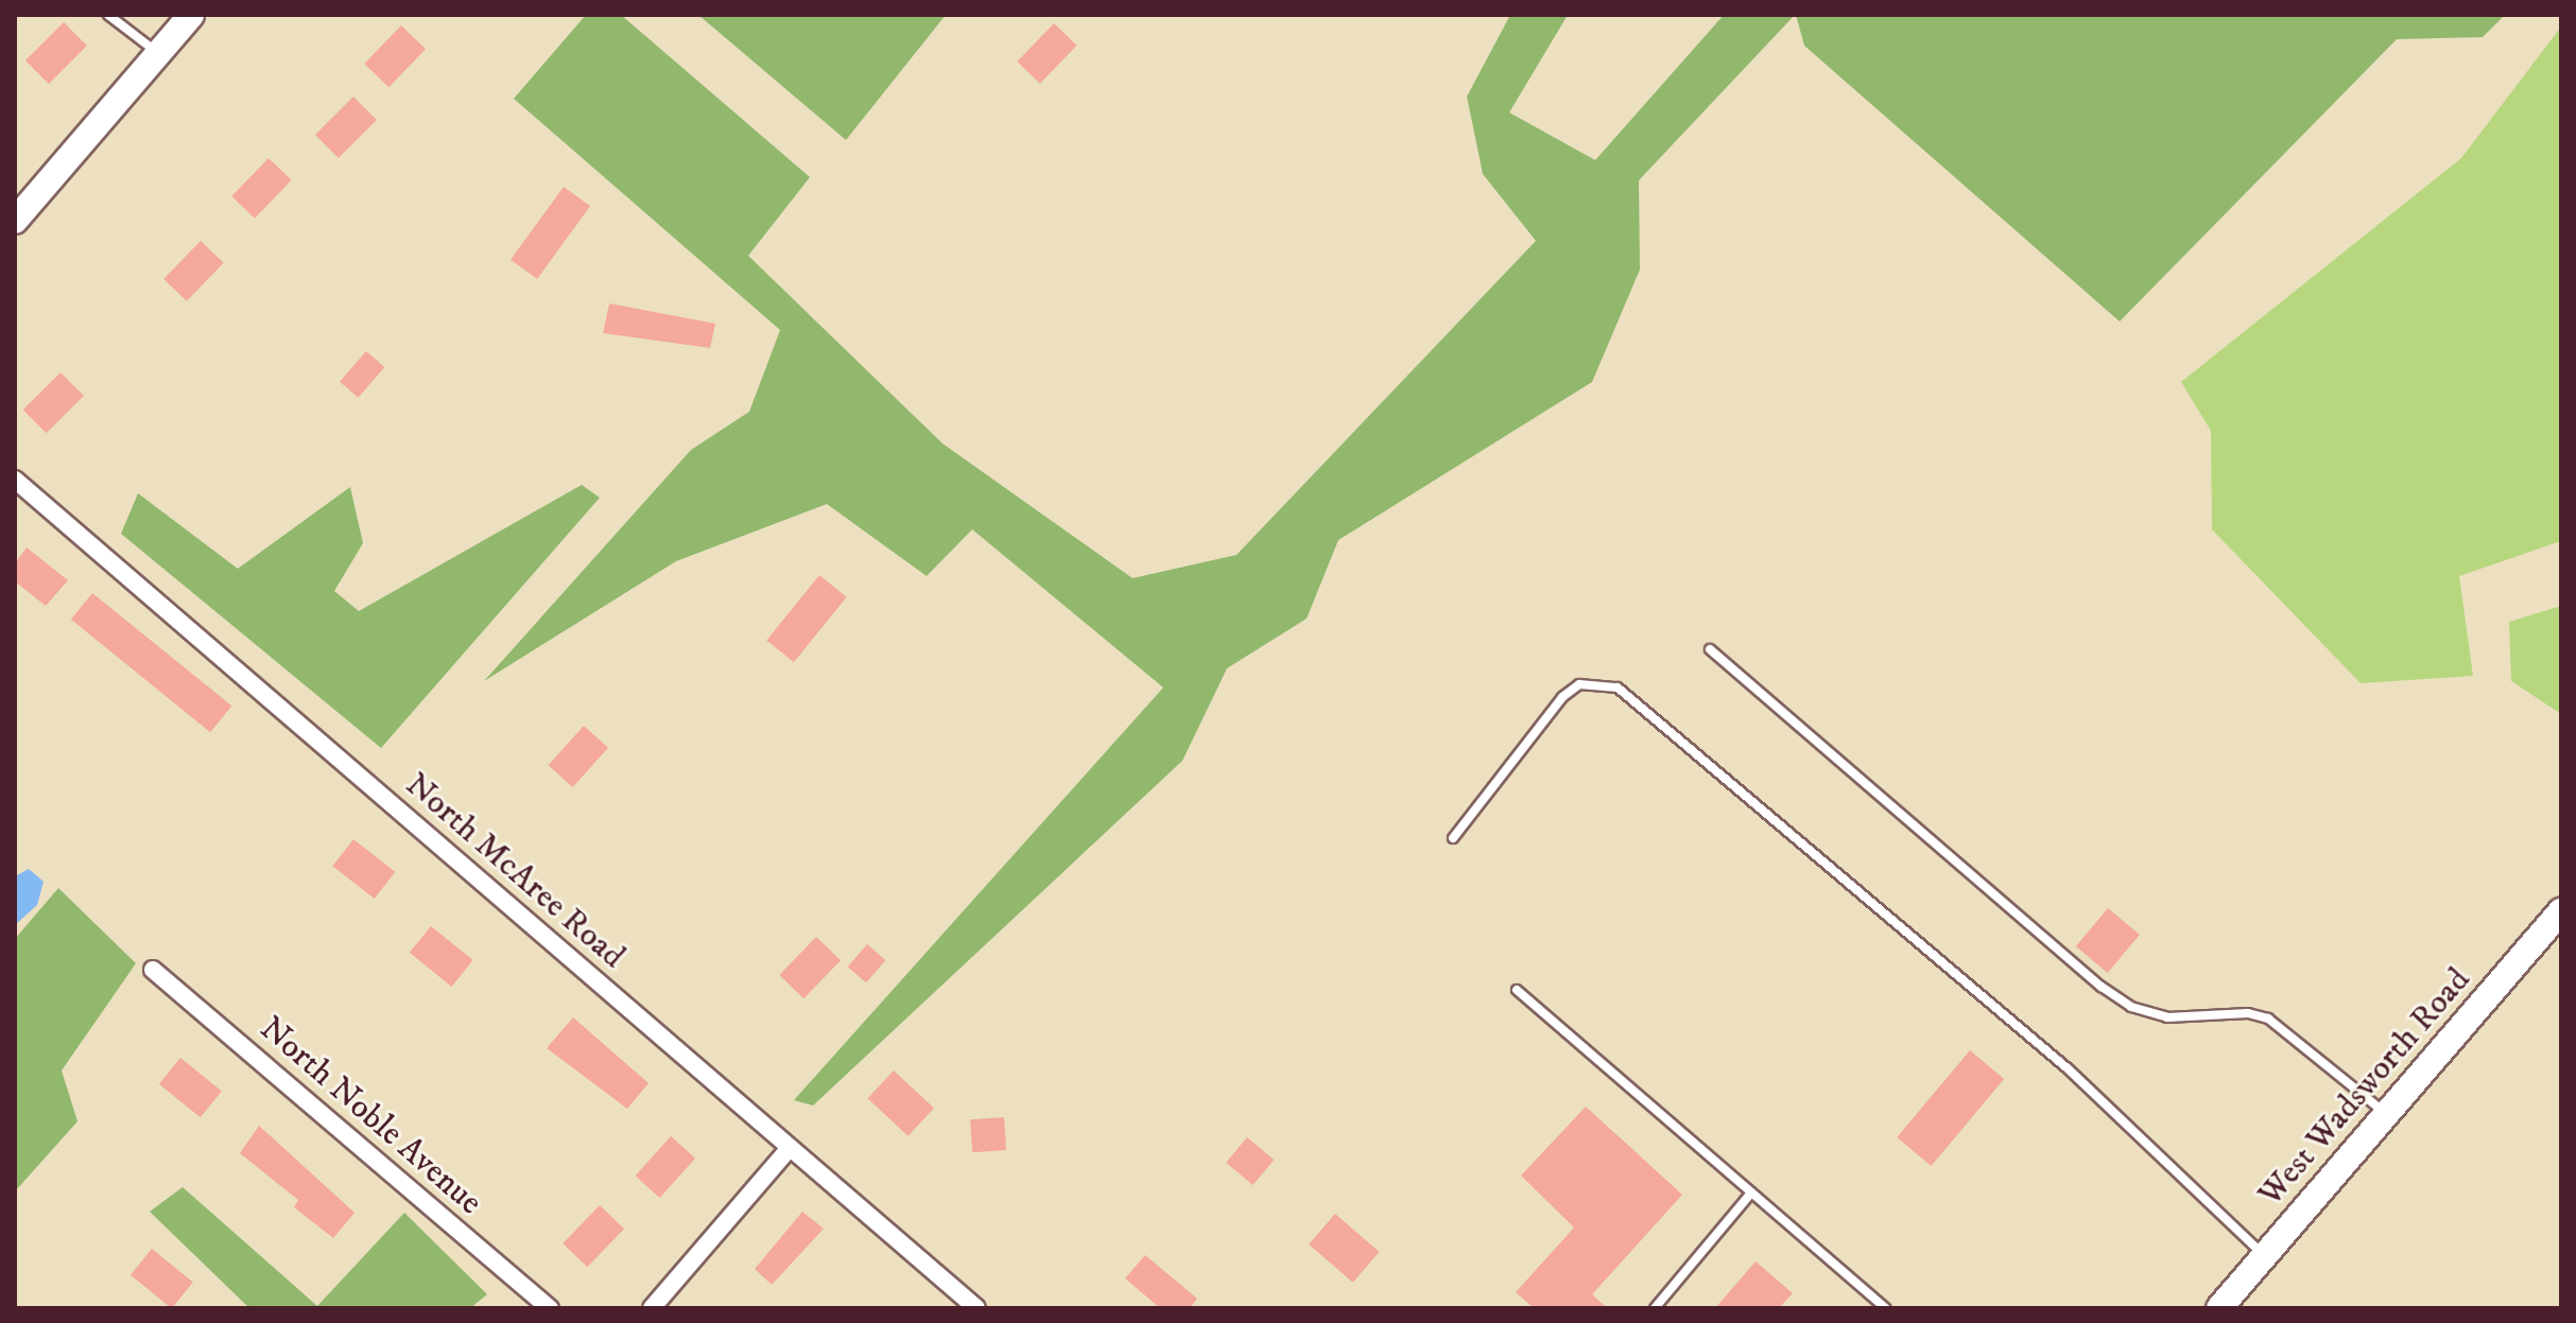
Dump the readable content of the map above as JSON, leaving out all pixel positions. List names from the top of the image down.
{
  "streets": {
    "main road": ["West Wadsworth Road"],
    "street": ["North McAree Road", "North Noble Avenue"]
  }
}
